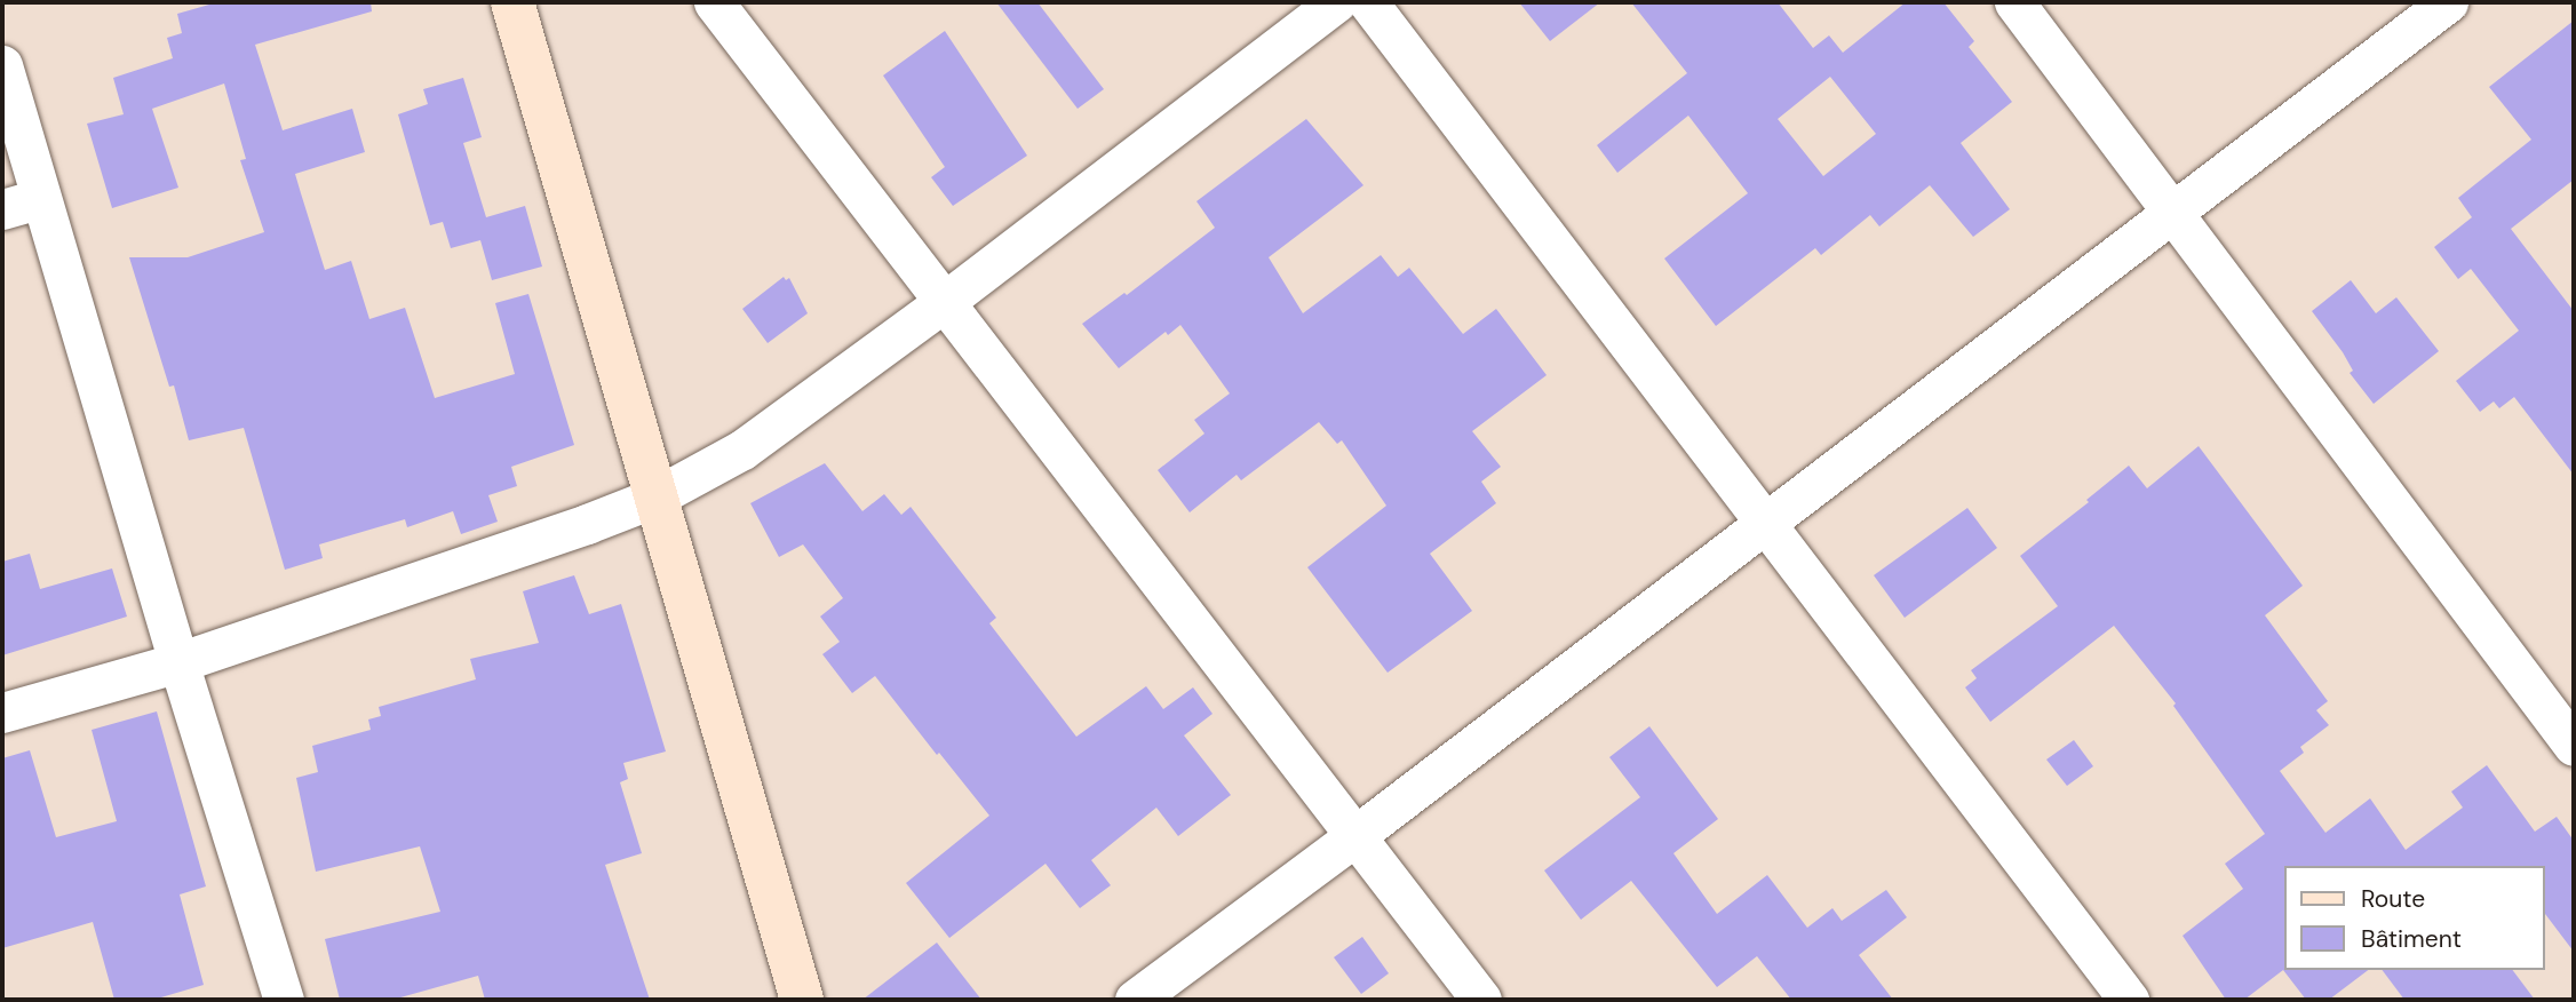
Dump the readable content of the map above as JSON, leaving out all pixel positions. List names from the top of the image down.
{
  "legend": ["Route", "Bâtiment"]
}
